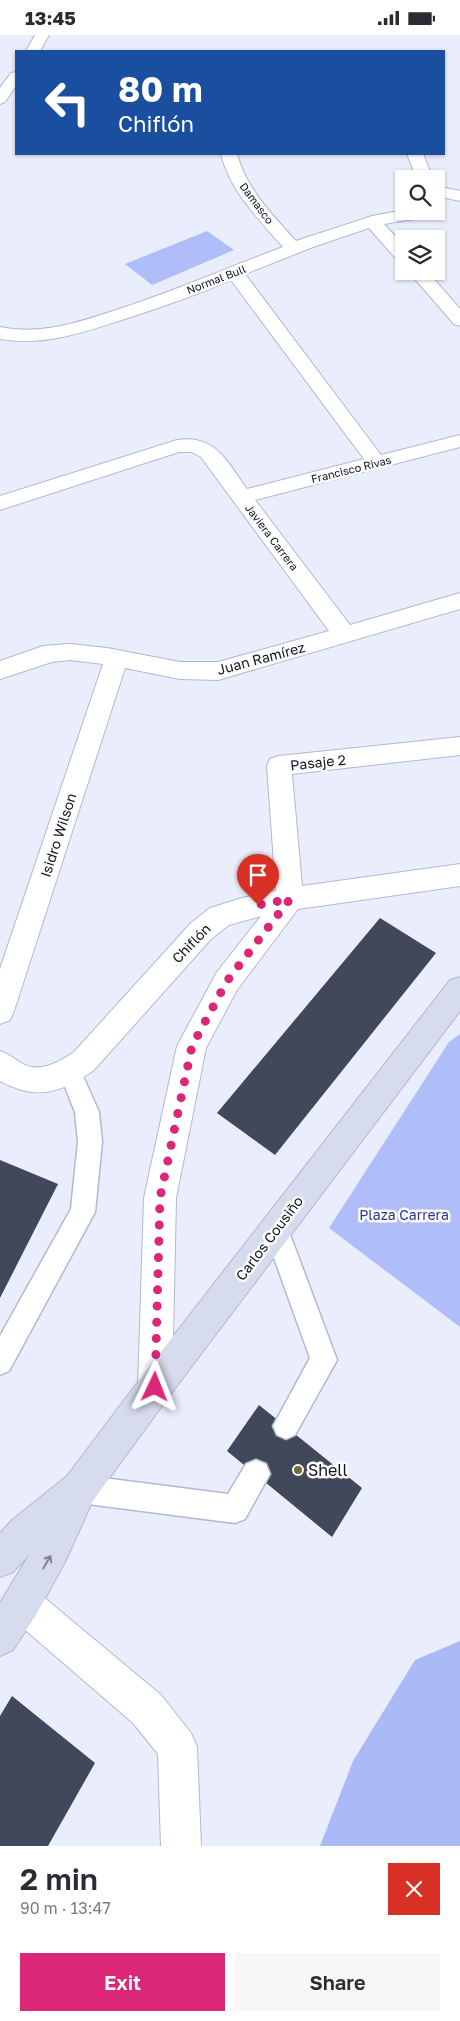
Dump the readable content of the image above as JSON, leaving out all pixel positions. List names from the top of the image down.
{
  "streets": {
    "main road": ["Carlos Cousiño"],
    "street": [
      "Damasco",
      "Normal Bull",
      "Francisco Rivas",
      "Javiera Carrera",
      "Juan Ramírez",
      "Pasaje 2",
      "Isidro Wilson",
      "Chiflón"
    ]
  },
  "crossings": [
    ["Damasco", "Normal Bull"],
    ["Francisco Rivas", "Javiera Carrera"],
    ["Javiera Carrera", "Juan Ramírez"],
    ["Juan Ramírez", "Isidro Wilson"],
    ["Pasaje 2", "Chiflón"]
  ],
  "parks": ["Plaza Carrera"],
  "places": ["Shell"],
  "page": {
    "status": "13:45",
    "turn": ["80 m", "Chiflón"],
    "heading": ["2 min", "90 m · 13:47"],
    "buttons": ["Exit", "Share"]
  }
}
